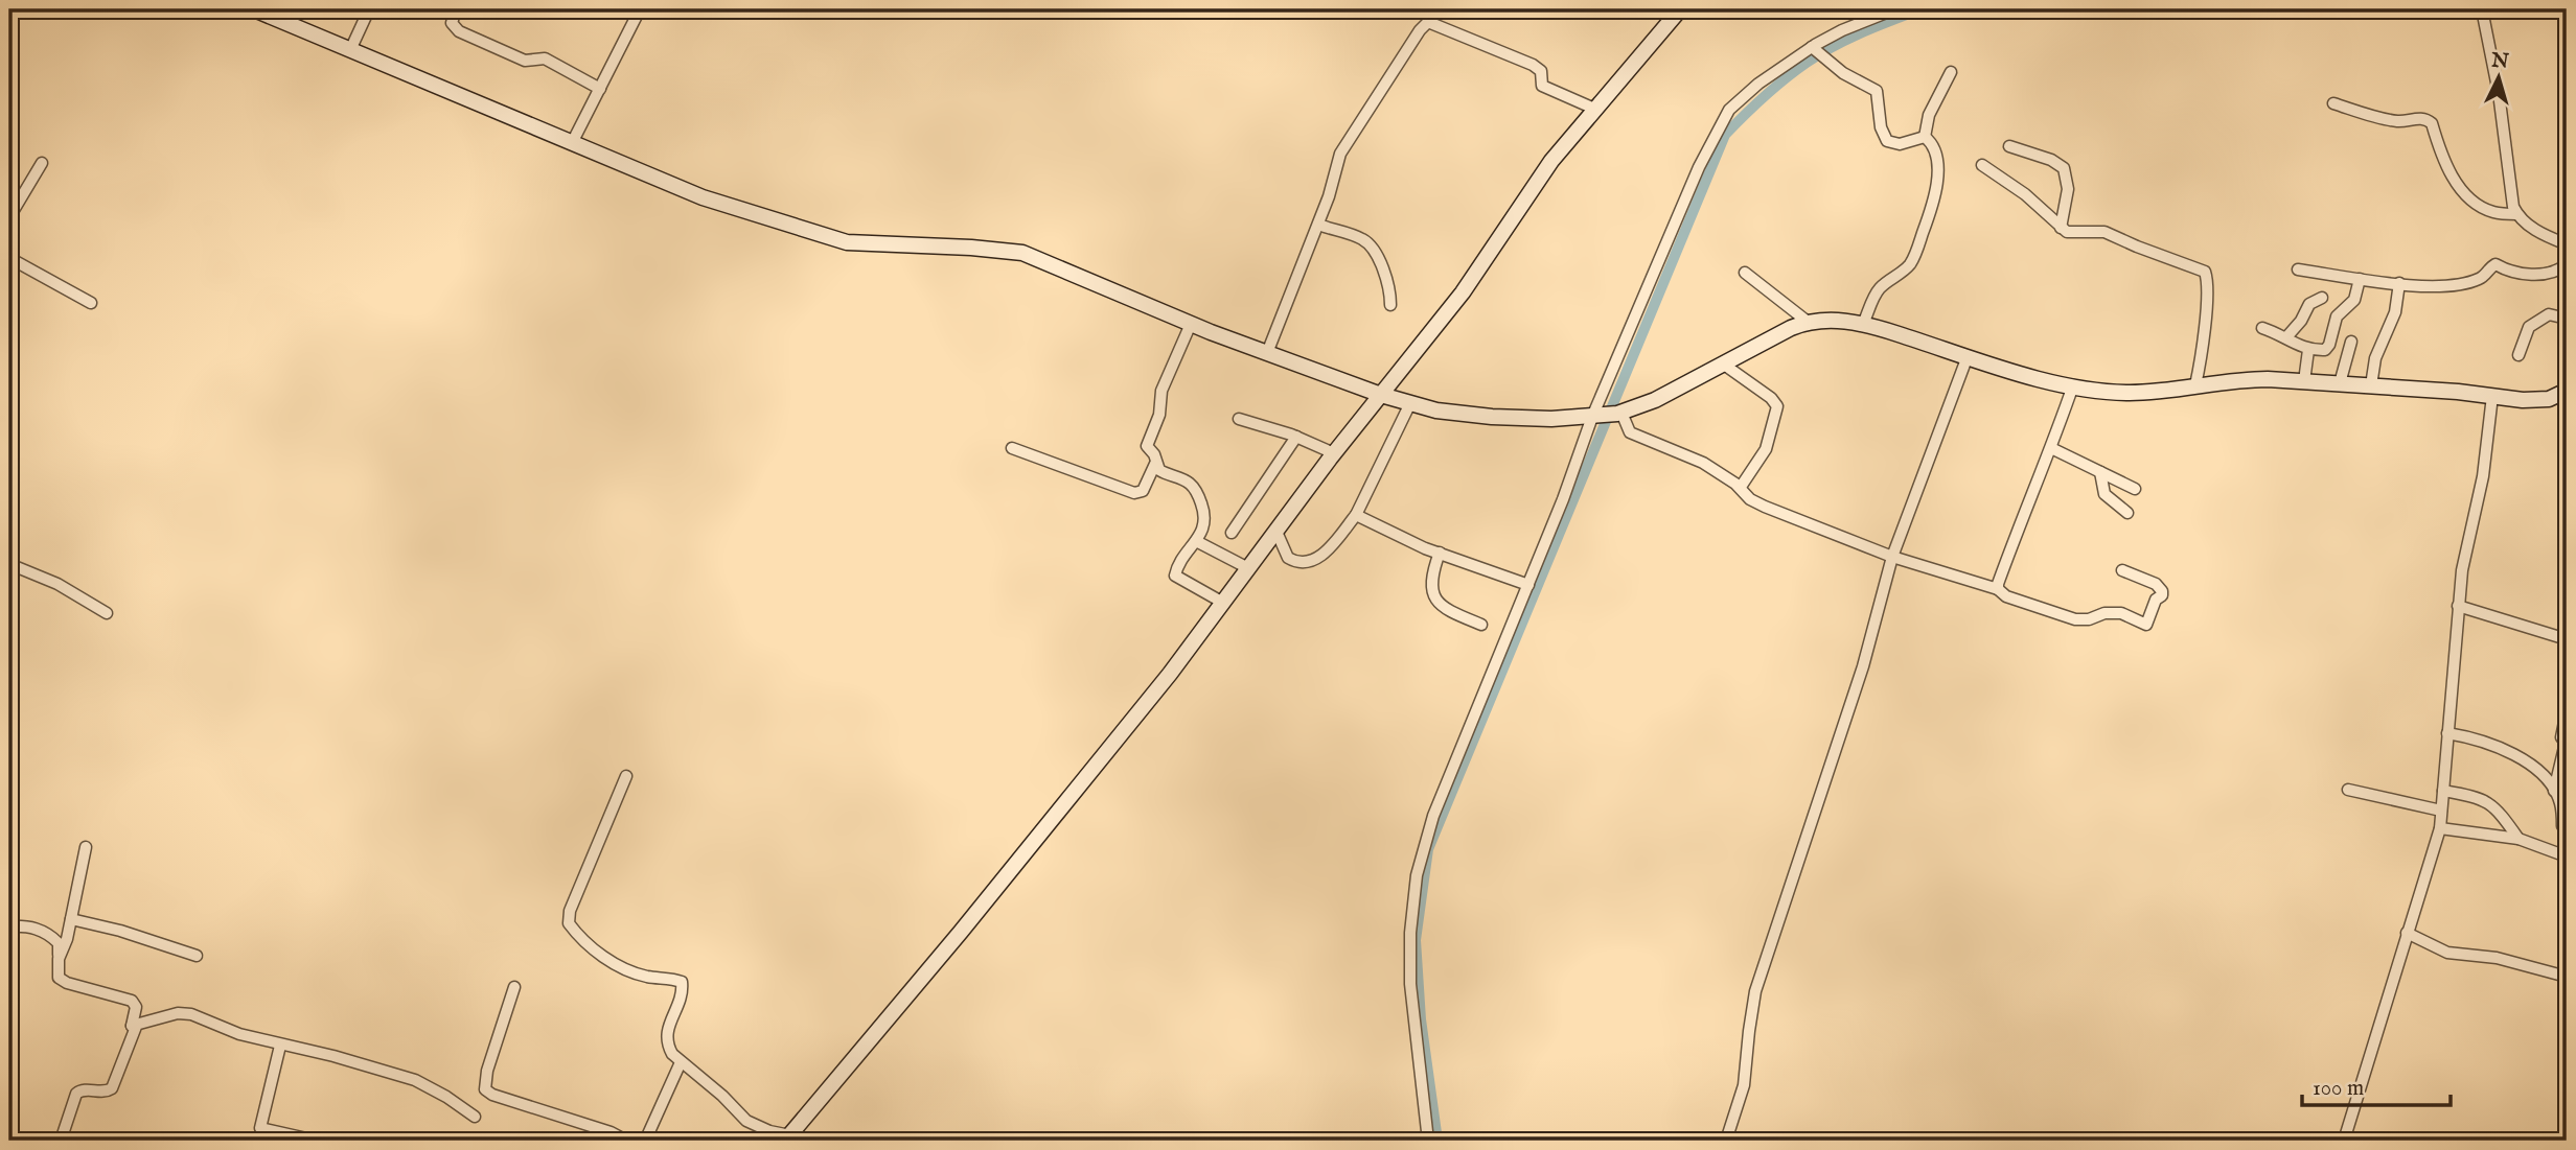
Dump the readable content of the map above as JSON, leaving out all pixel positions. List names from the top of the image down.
{
  "scale_bar": "100 m",
  "north": "top"
}
